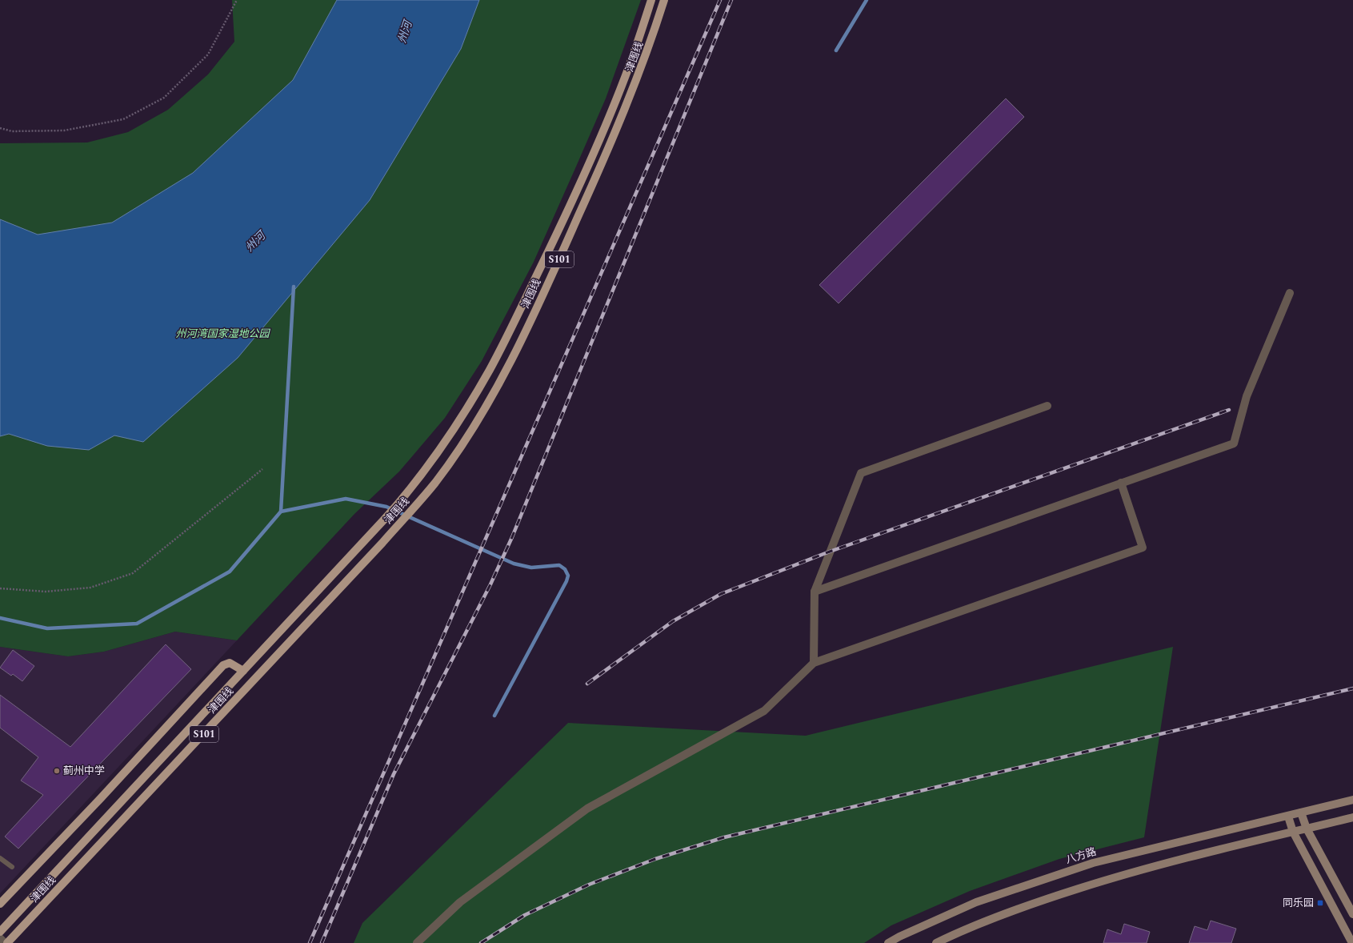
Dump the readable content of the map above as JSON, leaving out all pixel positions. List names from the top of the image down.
{
  "streets": {
    "main road": ["津围线", "S101", "八方路"]
  },
  "water": ["州河"],
  "parks": ["州河湾国家湿地公园"],
  "places": {
    "other": ["蓟州中学"],
    "transit": ["同乐园"]
  }
}
